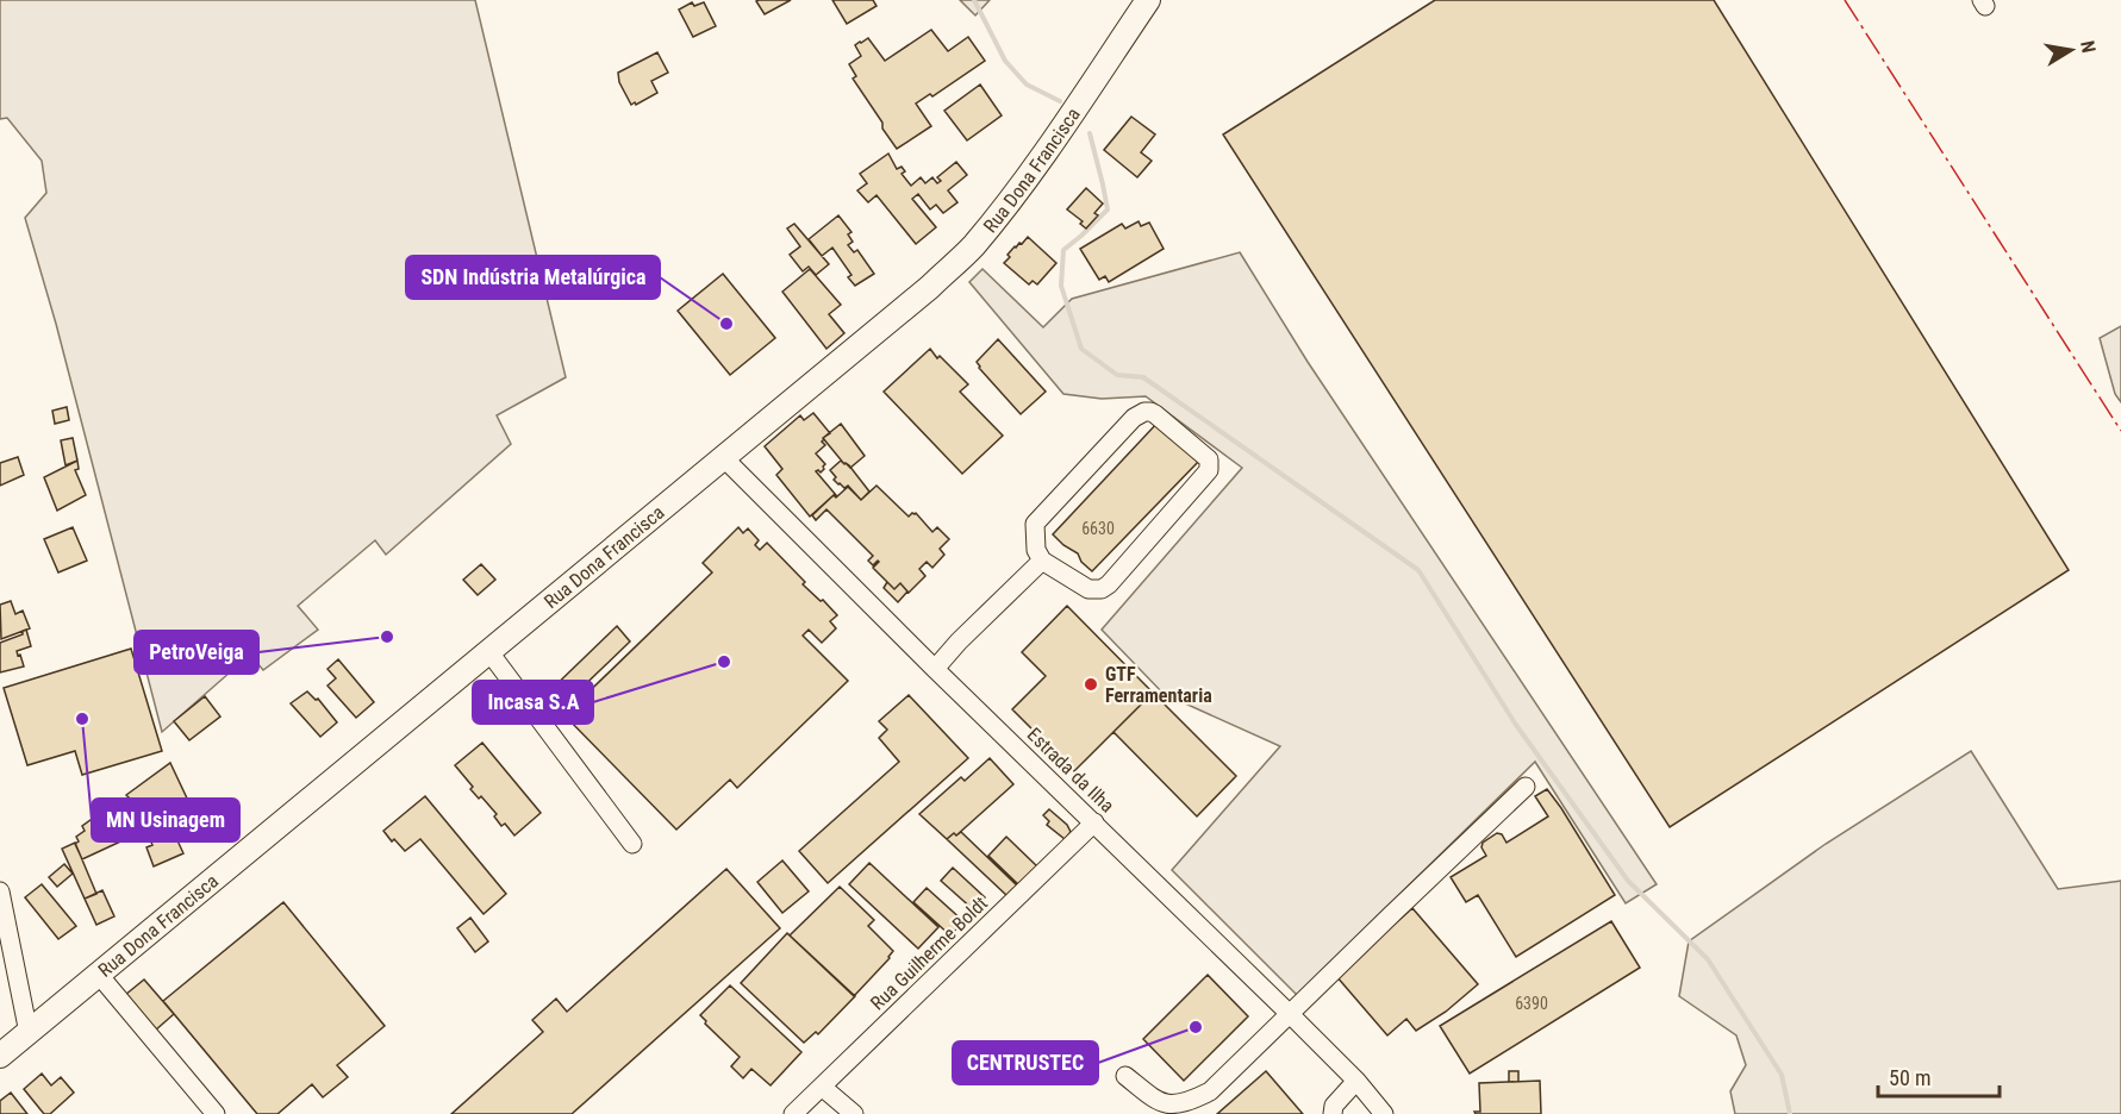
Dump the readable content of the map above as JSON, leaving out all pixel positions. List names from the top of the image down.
{
  "streets": {
    "main road": ["Rua Dona Francisca"],
    "street": ["Estrada da Ilha", "Rua Guilherme Boldt"]
  },
  "crossings": [
    ["Rua Dona Francisca", "Estrada da Ilha"],
    ["Estrada da Ilha", "Rua Guilherme Boldt"]
  ],
  "places": [
    "SDN Indústria Metalúrgica",
    "PetroVeiga",
    "Incasa S.A",
    "GTF Ferramentaria",
    "MN Usinagem",
    "CENTRUSTEC"
  ],
  "house_numbers": ["6630", "6390"],
  "scale_bar": "50 m",
  "north": "right"
}
